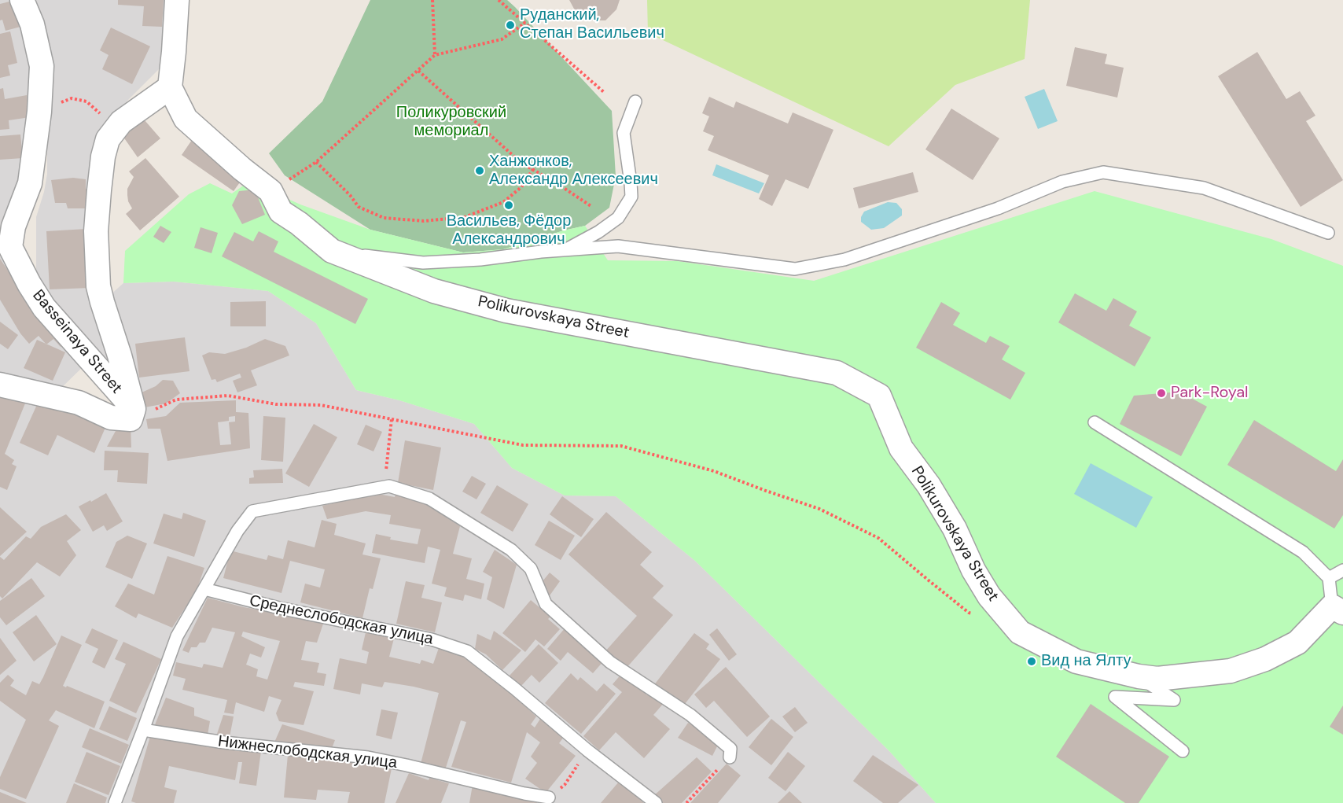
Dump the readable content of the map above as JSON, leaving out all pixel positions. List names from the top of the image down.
{
  "streets": {
    "street": ["Polikurovskaya Street", "Basseinaya Street"],
    "lane": ["Среднеслободская улица", "Нижнеслободская улица"]
  },
  "parks": ["Поликуровский мемориал"],
  "places": [
    "Руданский, Степан Васильевич",
    "Ханжонков, Александр Алексеевич",
    "Васильев, Фёдор Александрович",
    "Park-Royal",
    "Вид на Ялту"
  ]
}
